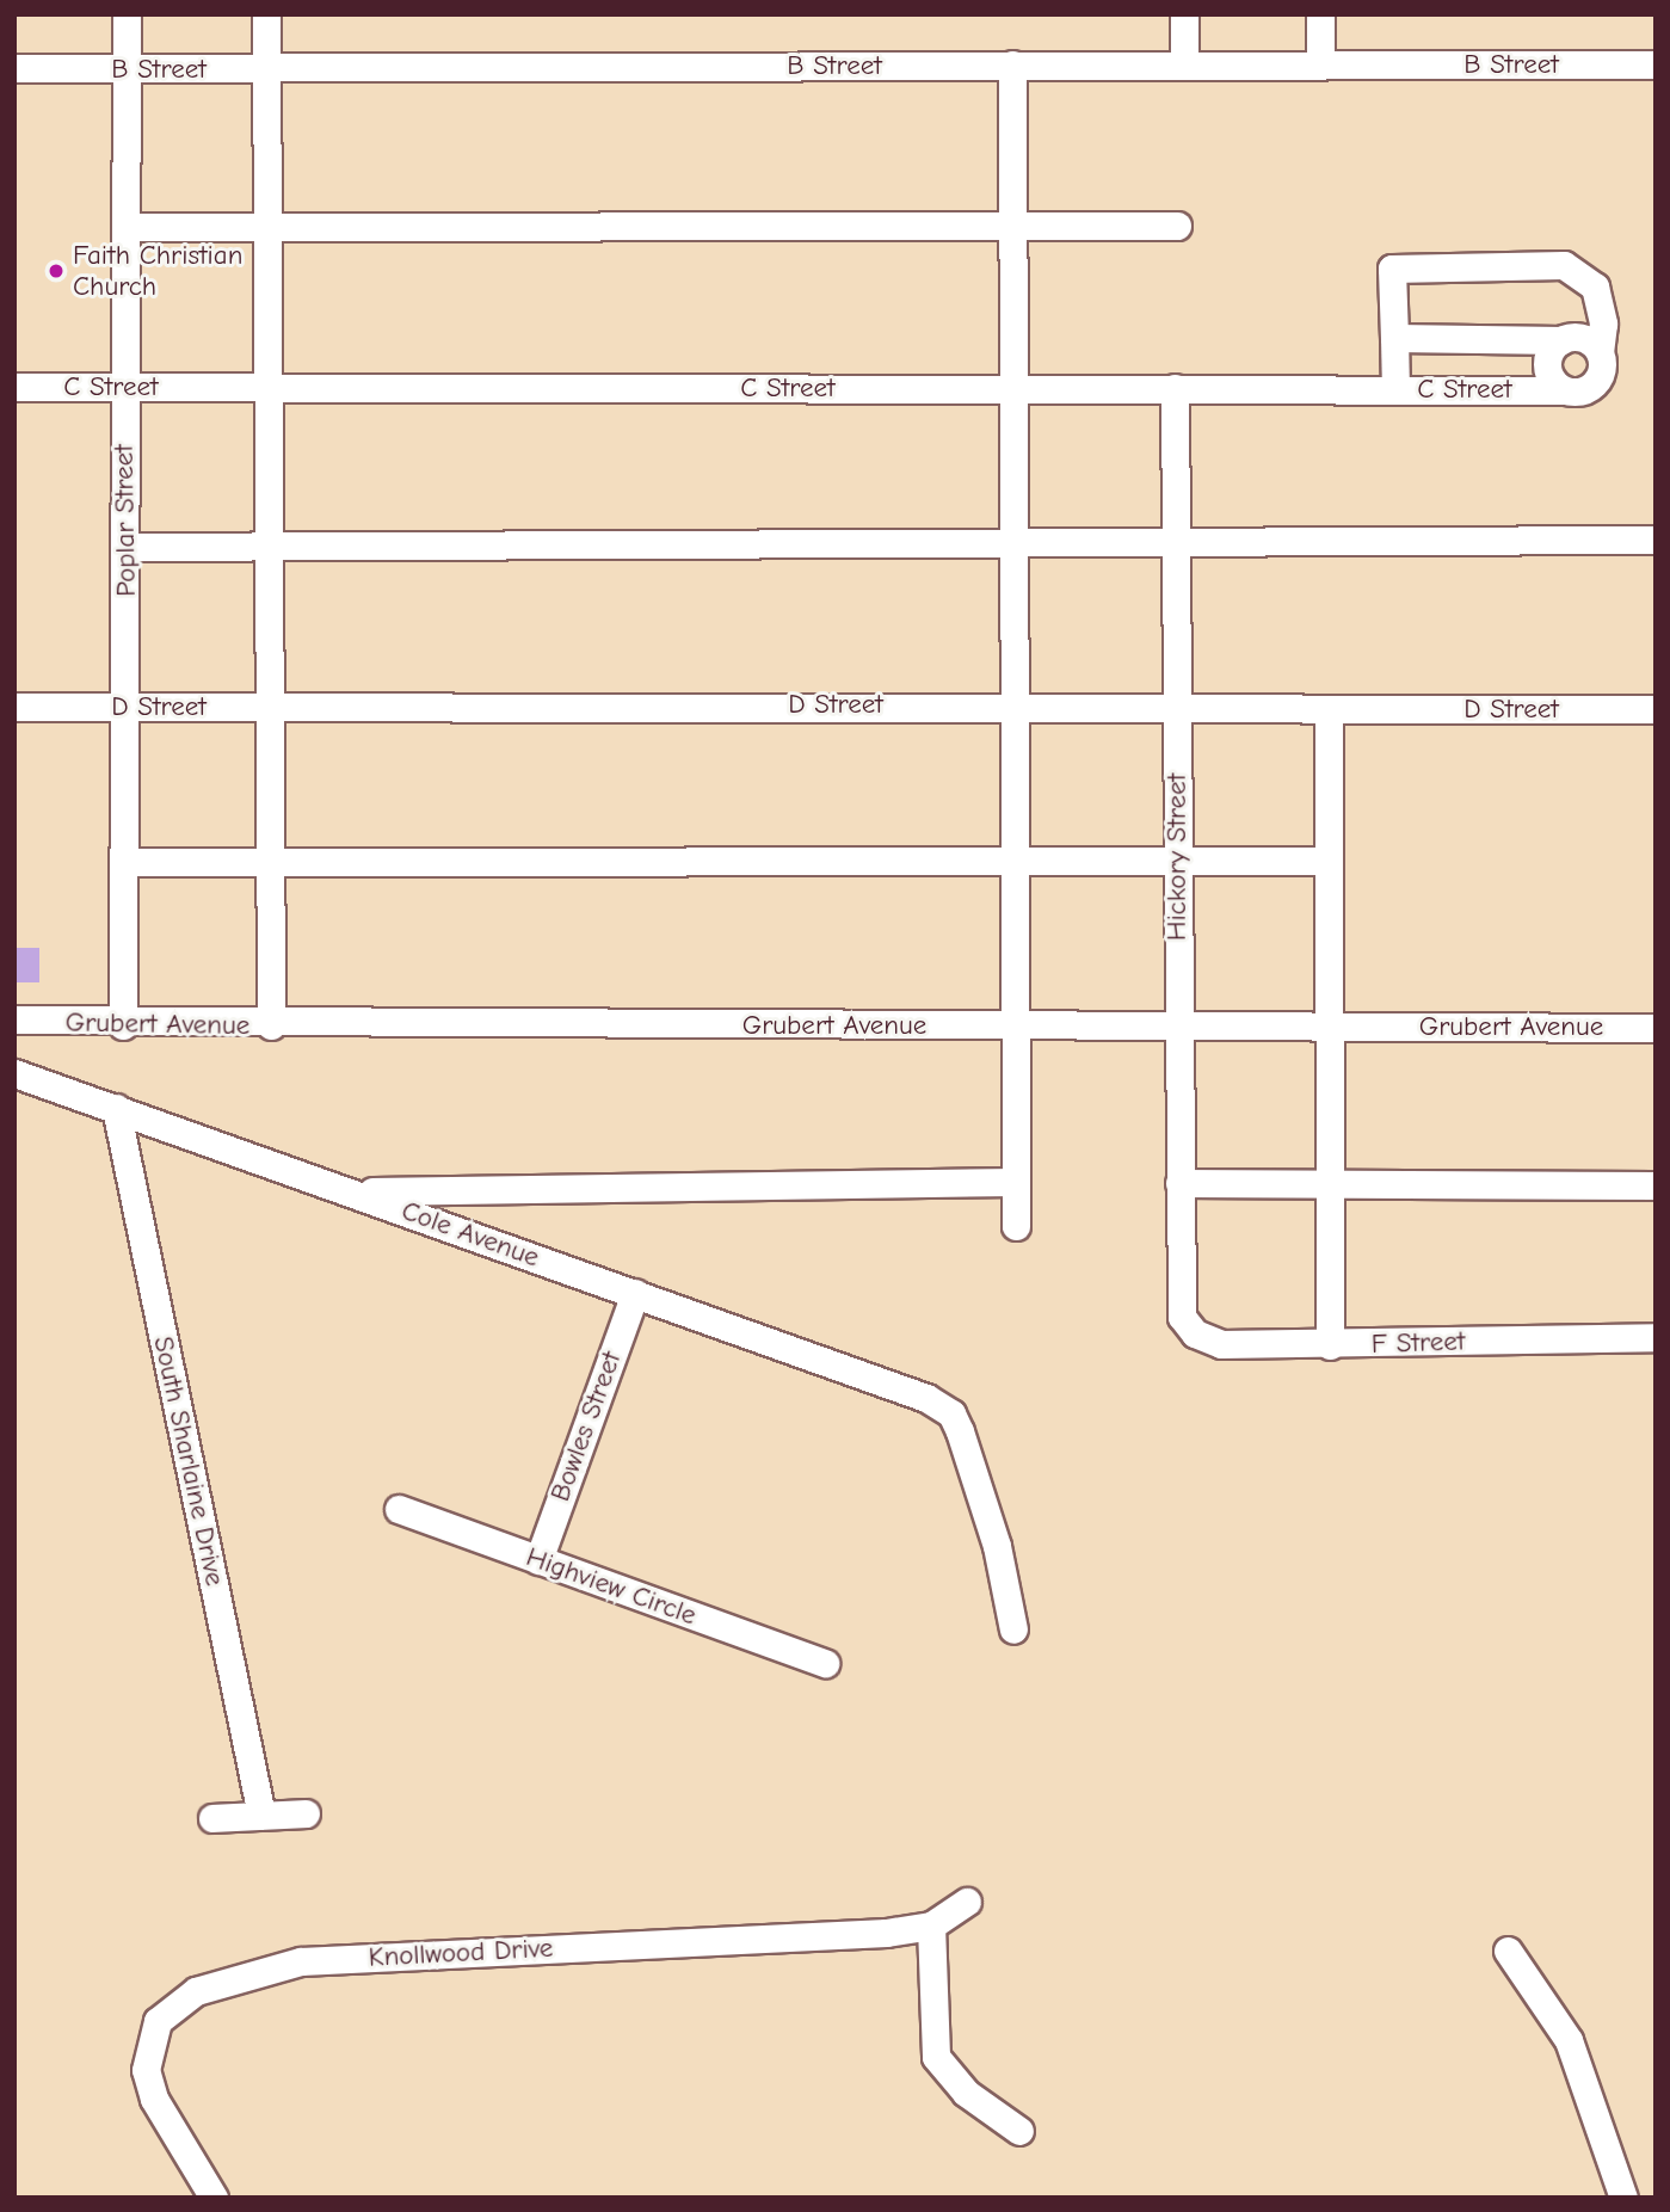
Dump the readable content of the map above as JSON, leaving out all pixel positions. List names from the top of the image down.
{
  "streets": {
    "street": [
      "B Street",
      "C Street",
      "Poplar Street",
      "D Street",
      "Hickory Street",
      "Grubert Avenue",
      "Cole Avenue",
      "F Street",
      "Bowles Street",
      "South Sharlaine Drive",
      "Highview Circle",
      "Knollwood Drive"
    ]
  },
  "crossings": [
    ["B Street", "Poplar Street"],
    ["C Street", "Poplar Street"],
    ["C Street", "Hickory Street"],
    ["Poplar Street", "D Street"],
    ["Poplar Street", "Grubert Avenue"],
    ["D Street", "Hickory Street"],
    ["Hickory Street", "Grubert Avenue"],
    ["Hickory Street", "F Street"],
    ["Cole Avenue", "Bowles Street"],
    ["Cole Avenue", "South Sharlaine Drive"],
    ["Bowles Street", "Highview Circle"]
  ],
  "places": ["Faith Christian Church"]
}
